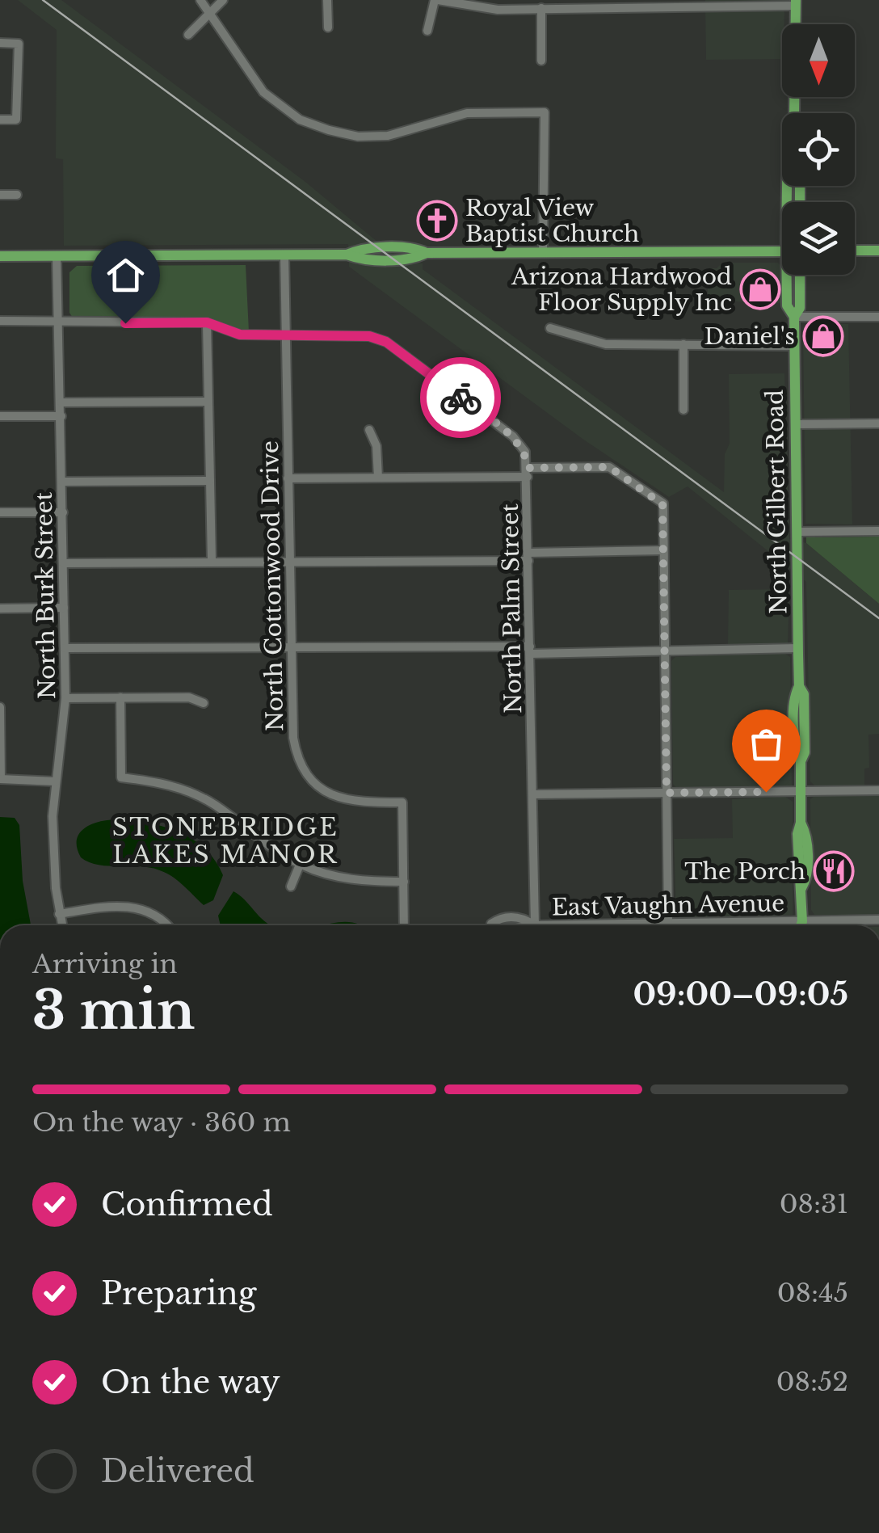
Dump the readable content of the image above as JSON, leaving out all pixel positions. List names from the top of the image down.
{
  "streets": {
    "main road": ["North Gilbert Road"],
    "street": [
      "North Cottonwood Drive",
      "North Burk Street",
      "North Palm Street",
      "East Vaughn Avenue"
    ]
  },
  "crossings": [
    ["North Gilbert Road", "East Vaughn Avenue"],
    ["North Cottonwood Drive", "North Palm Street"],
    ["North Burk Street", "North Palm Street"],
    ["North Palm Street", "East Vaughn Avenue"]
  ],
  "districts": ["STONEBRIDGE LAKES MANOR"],
  "places": {
    "church": ["Royal View Baptist Church"],
    "shop": ["Arizona Hardwood Floor Supply Inc", "Daniel's"],
    "restaurant": ["The Porch"]
  },
  "north": "bottom",
  "page": {
    "heading": ["3 min", "Arriving in", "09:00–09:05"],
    "bar": "On the way · 360 m",
    "list": [
      ["Confirmed", "08:31"],
      ["Preparing", "08:45"],
      ["On the way", "08:52"],
      "Delivered"
    ]
  }
}
